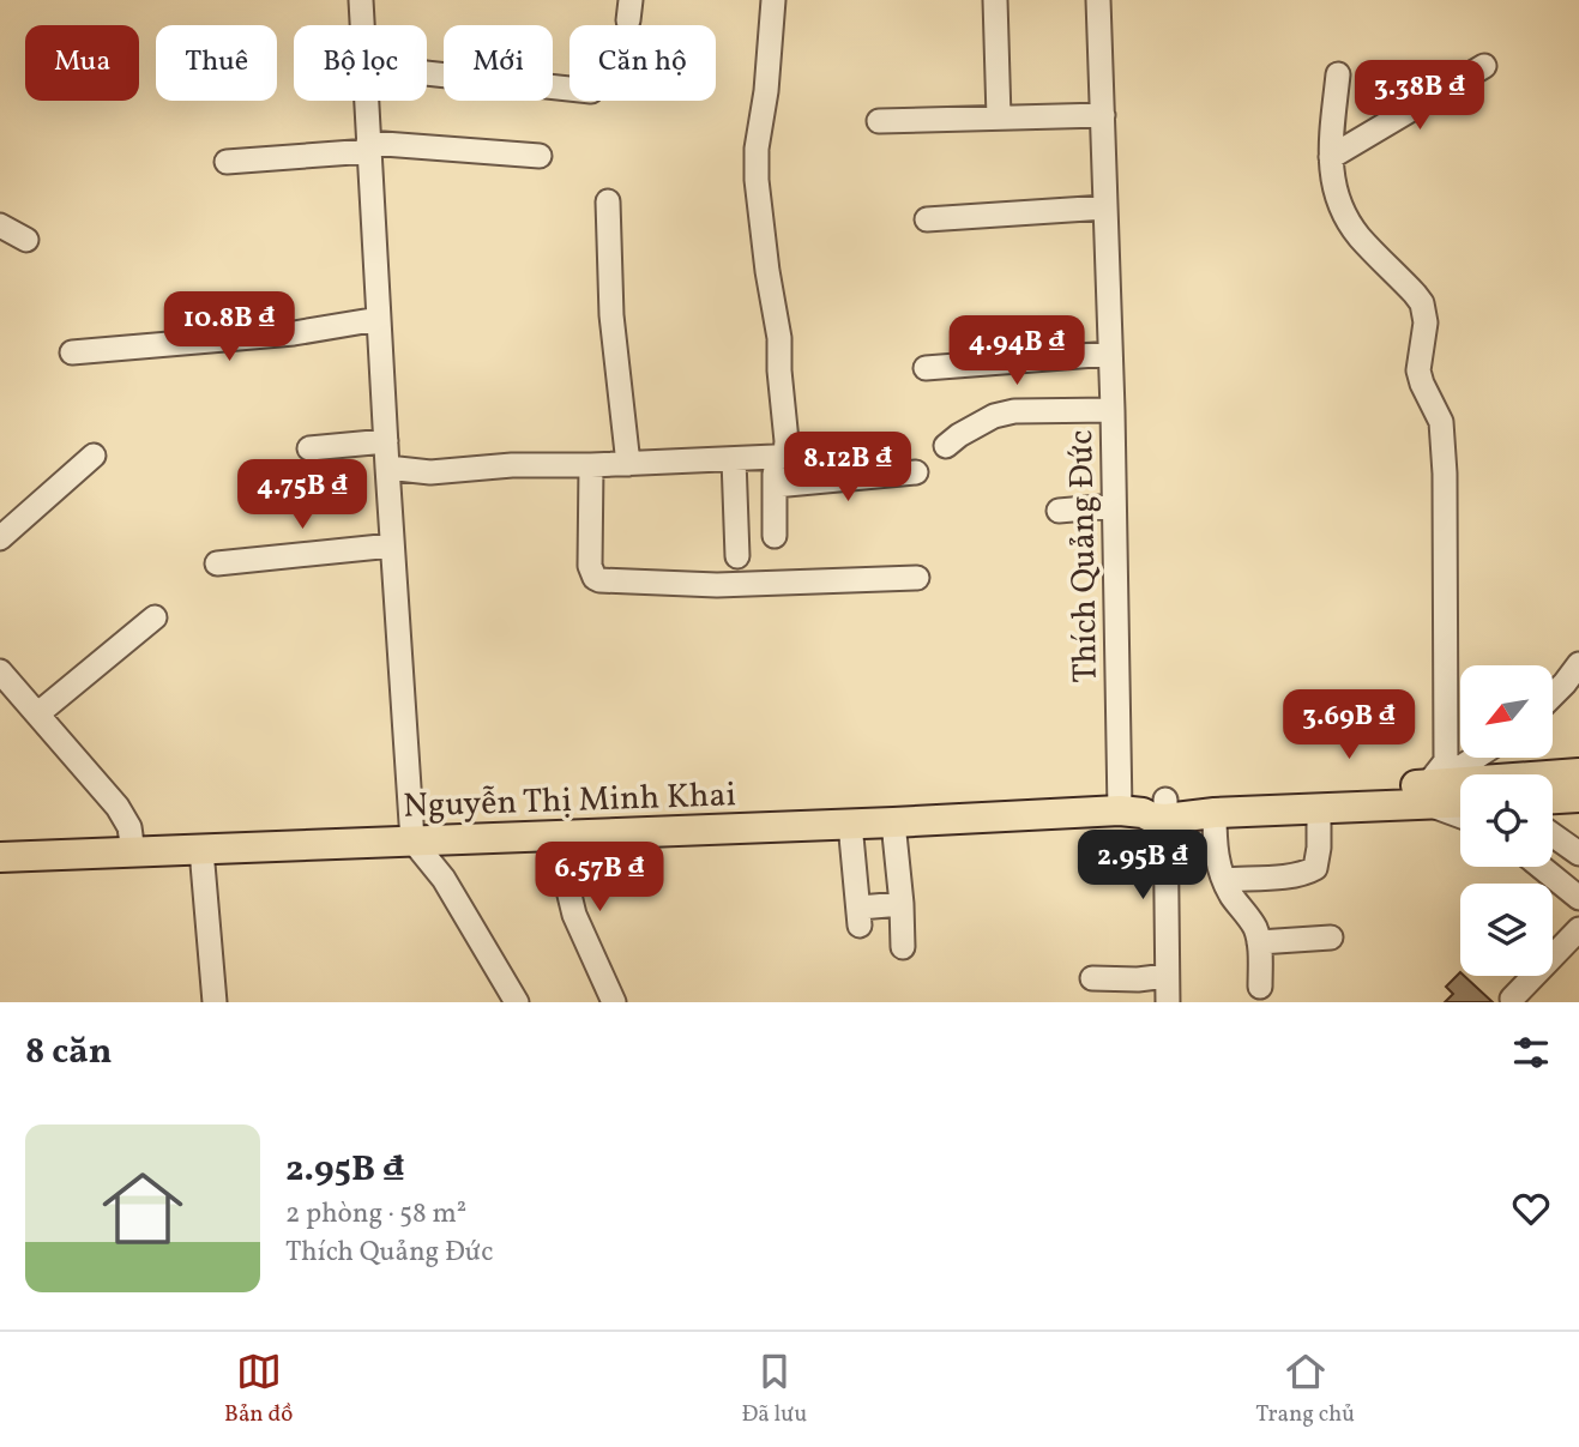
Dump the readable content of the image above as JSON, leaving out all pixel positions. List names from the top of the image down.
{
  "streets": {
    "main road": ["Nguyễn Thị Minh Khai"],
    "street": ["Thích Quảng Đức"]
  },
  "crossings": [
    ["Thích Quảng Đức", "Nguyễn Thị Minh Khai"]
  ],
  "north": "bottom left",
  "page": {
    "chip": [
      "Mua",
      "Thuê",
      "Bộ lọc",
      "Mới",
      "Căn hộ"
    ],
    "price": [
      "3.38B ₫",
      "10.8B ₫",
      "4.94B ₫",
      "8.12B ₫",
      "4.75B ₫",
      "3.69B ₫",
      "2.95B ₫",
      "6.57B ₫"
    ],
    "heading": "8 căn",
    "list": [
      {
        "name": "2.95B ₫",
        "note": "2 phòng · 58 m² · Thích Quảng Đức"
      }
    ],
    "tabs": ["Bản đồ", "Đã lưu", "Trang chủ"]
  }
}
